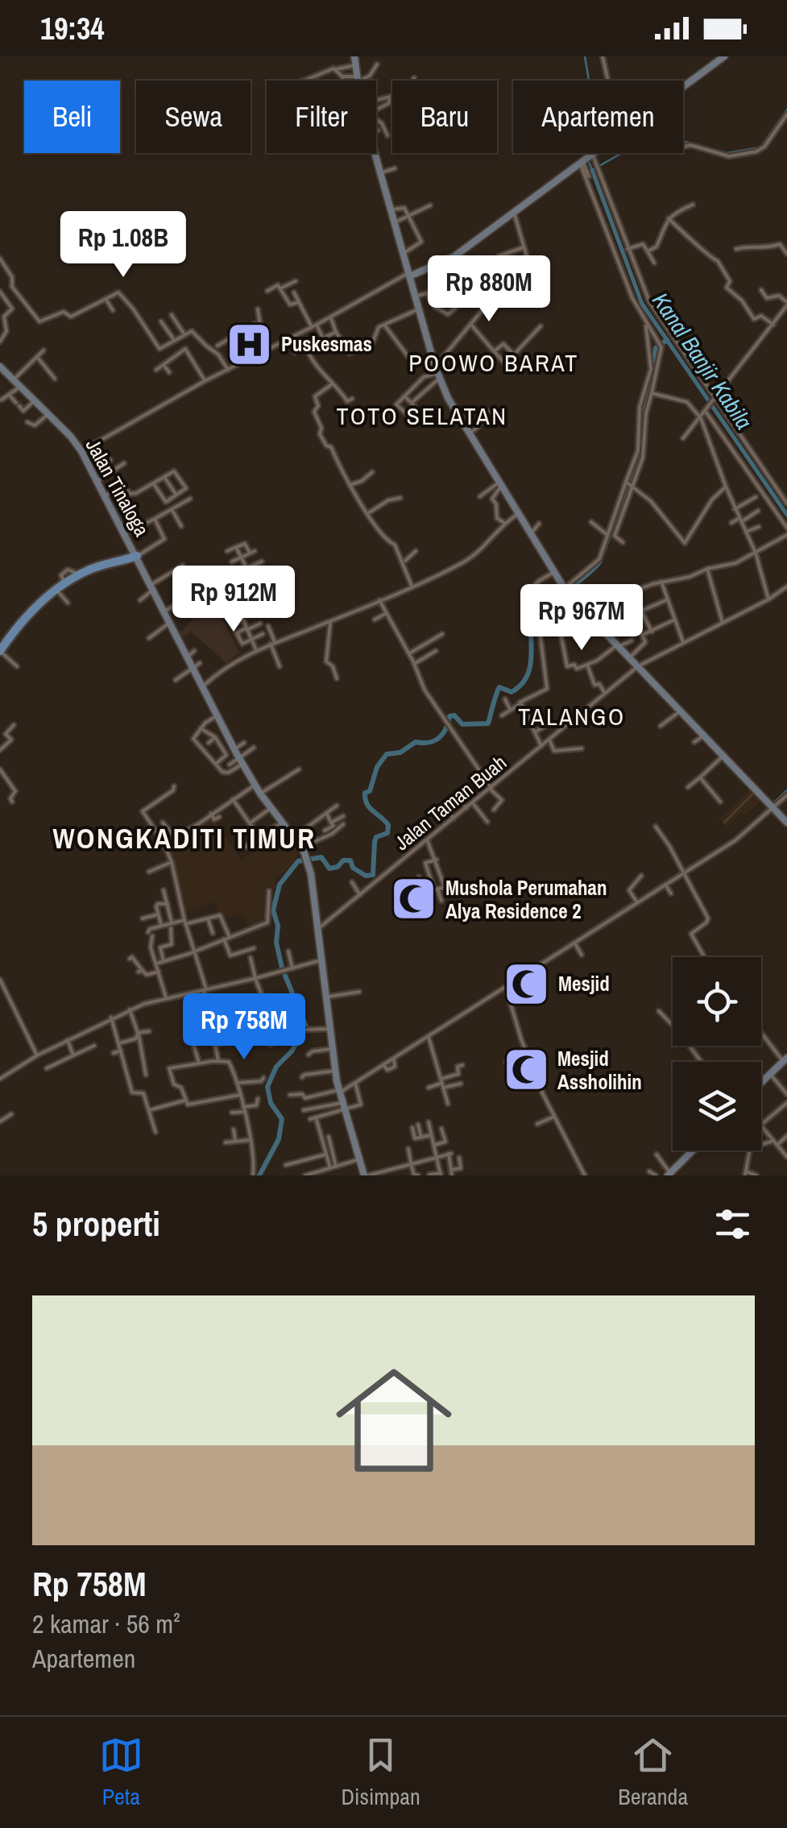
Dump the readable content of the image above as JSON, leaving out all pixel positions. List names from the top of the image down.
{
  "streets": {
    "main road": ["Jalan Tinaloga"],
    "street": ["Jalan Taman Buah"]
  },
  "districts": [
    "POOWO BARAT",
    "TOTO SELATAN",
    "TALANGO",
    "WONGKADITI TIMUR"
  ],
  "water": ["Kanal Banjir Kabila"],
  "places": {
    "hospital": ["Puskesmas"],
    "mosque": ["Mushola Perumahan Alya Residence 2", "Mesjid", "Mesjid Assholihin"]
  },
  "page": {
    "status": "19:34",
    "chip": [
      "Beli",
      "Sewa",
      "Filter",
      "Baru",
      "Apartemen"
    ],
    "price": [
      "Rp 1.08B",
      "Rp 880M",
      "Rp 912M",
      "Rp 967M",
      "Rp 758M"
    ],
    "heading": "5 properti",
    "list": [
      {
        "name": "Rp 758M",
        "note": "2 kamar · 56 m² · Apartemen"
      }
    ],
    "tabs": ["Peta", "Disimpan", "Beranda"]
  }
}
